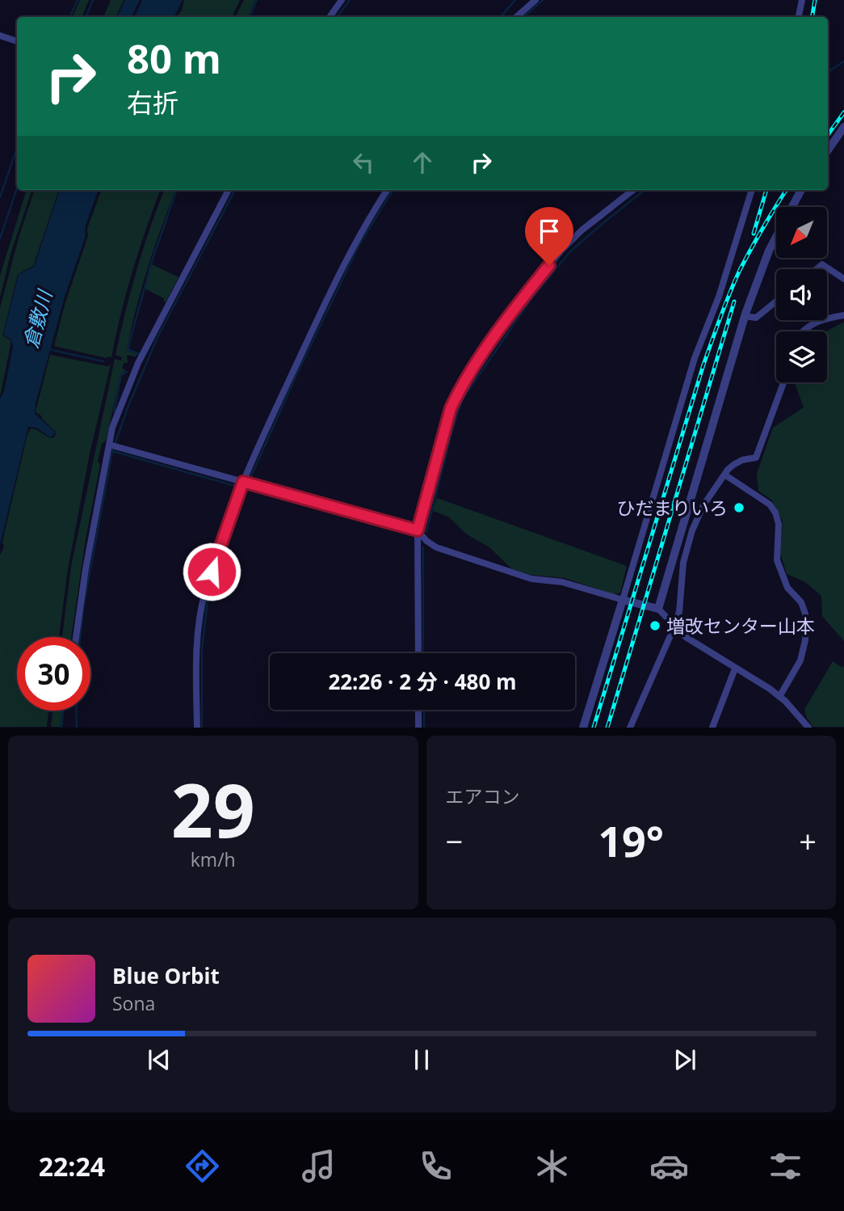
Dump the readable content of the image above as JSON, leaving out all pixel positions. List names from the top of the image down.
{
  "water": ["倉敷川"],
  "places": ["ひだまりいろ", "増改センター山本"],
  "north": "bottom left",
  "page": {
    "turn": ["80 m", "右折"],
    "limit": "30",
    "trip": "22:26 · 2 分 · 480 m",
    "tile": [
      ["29", "km/h"],
      "エアコン"
    ],
    "heat": ["−", "19°", "+"],
    "song": ["Blue Orbit", "Sona"],
    "tabs": "22:24"
  }
}
